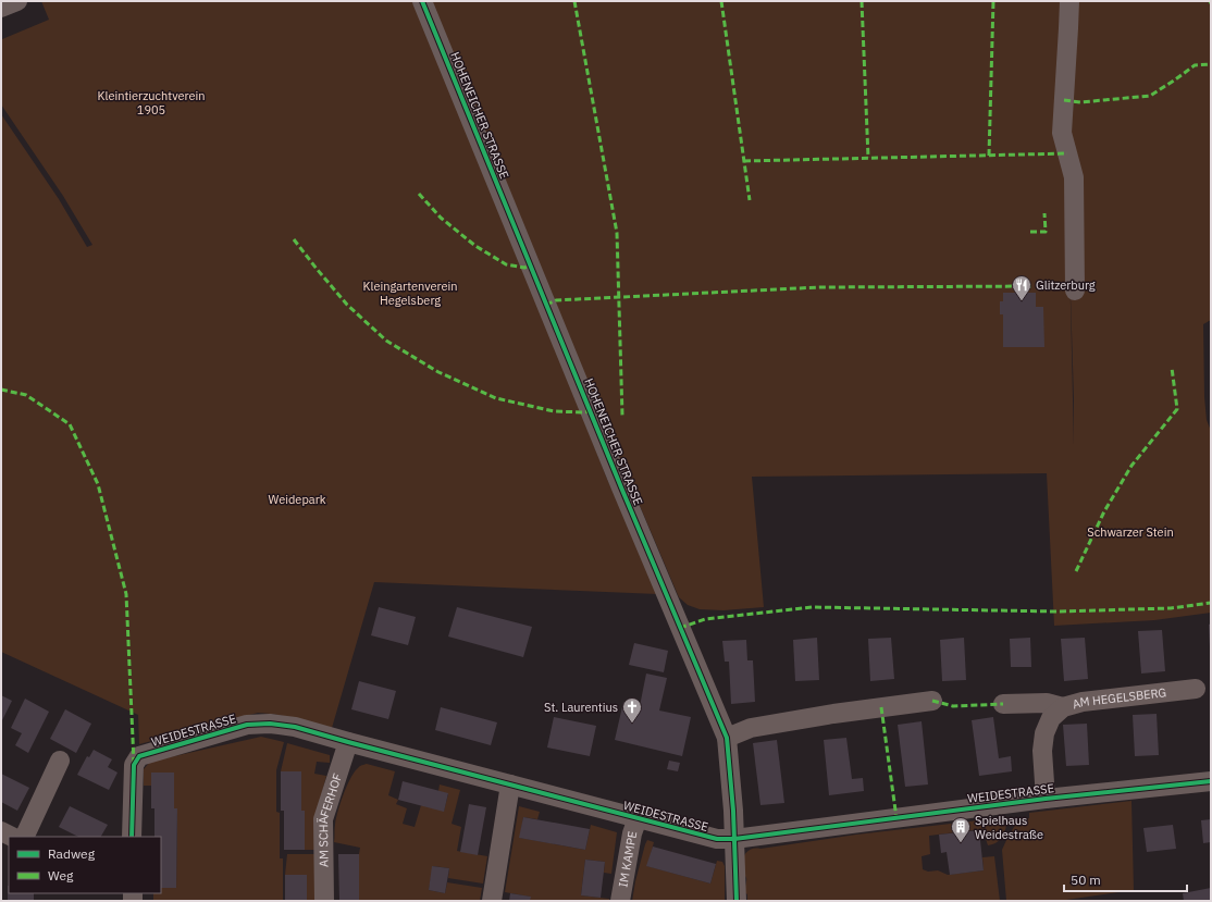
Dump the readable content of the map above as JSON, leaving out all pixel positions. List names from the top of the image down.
{
  "streets": {
    "street": [
      "HOHENEICHER STRASSE",
      "AM HEGELSBERG",
      "WEIDESTRASSE",
      "AM SCHÄFERHOF",
      "IM KAMPE"
    ]
  },
  "crossings": [
    ["HOHENEICHER STRASSE", "WEIDESTRASSE"],
    ["AM HEGELSBERG", "WEIDESTRASSE"],
    ["WEIDESTRASSE", "AM SCHÄFERHOF"],
    ["WEIDESTRASSE", "IM KAMPE"]
  ],
  "parks": [
    "Kleintierzuchtverein 1905",
    "Kleingartenverein Hegelsberg",
    "Weidepark",
    "Schwarzer Stein"
  ],
  "places": {
    "restaurant": ["Glitzerburg"],
    "church": ["St. Laurentius"],
    "building": ["Spielhaus Weidestraße"]
  },
  "legend": ["Radweg", "Weg"],
  "scale_bar": "50 m"
}
